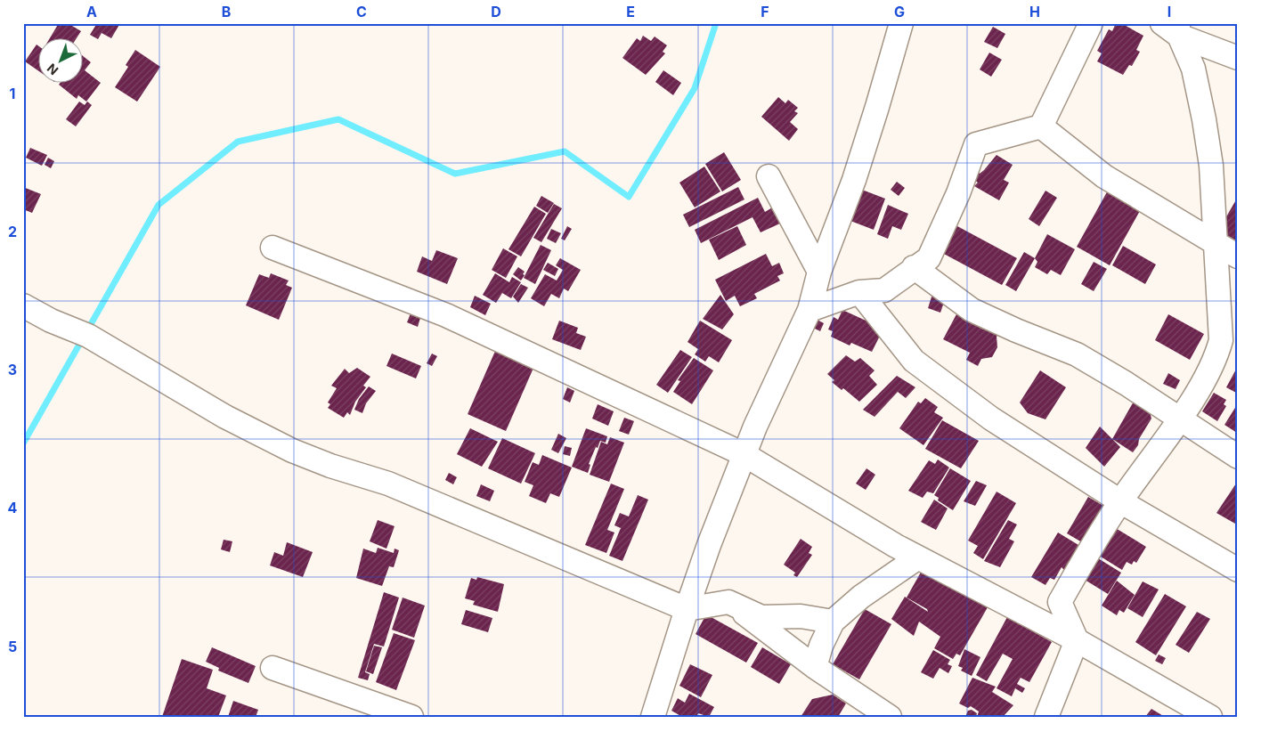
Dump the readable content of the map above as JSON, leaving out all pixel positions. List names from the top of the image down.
{
  "north": "bottom left",
  "grid": {
    "columns": [
      "A",
      "B",
      "C",
      "D",
      "E",
      "F",
      "G",
      "H",
      "I"
    ],
    "rows": [
      "1",
      "2",
      "3",
      "4",
      "5"
    ]
  }
}
